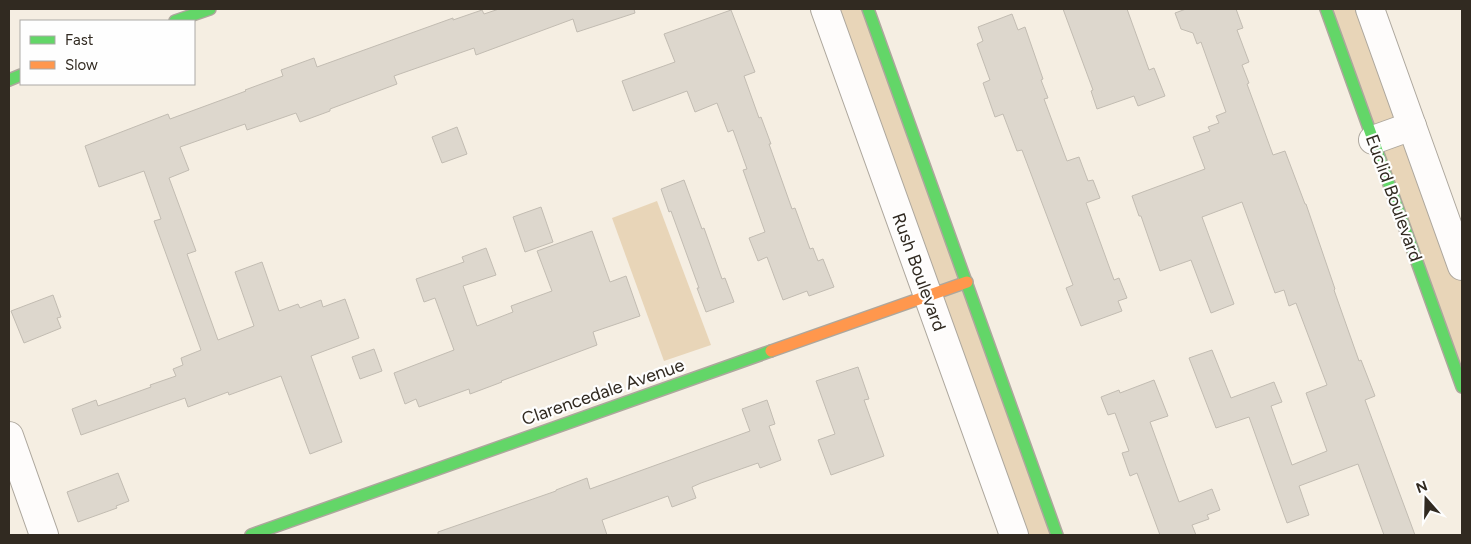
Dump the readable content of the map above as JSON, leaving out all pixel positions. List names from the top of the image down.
{
  "streets": {
    "street": ["Euclid Boulevard", "Rush Boulevard", "Clarencedale Avenue"]
  },
  "crossings": [
    ["Rush Boulevard", "Clarencedale Avenue"]
  ],
  "legend": ["Fast", "Slow"],
  "north": "top"
}
